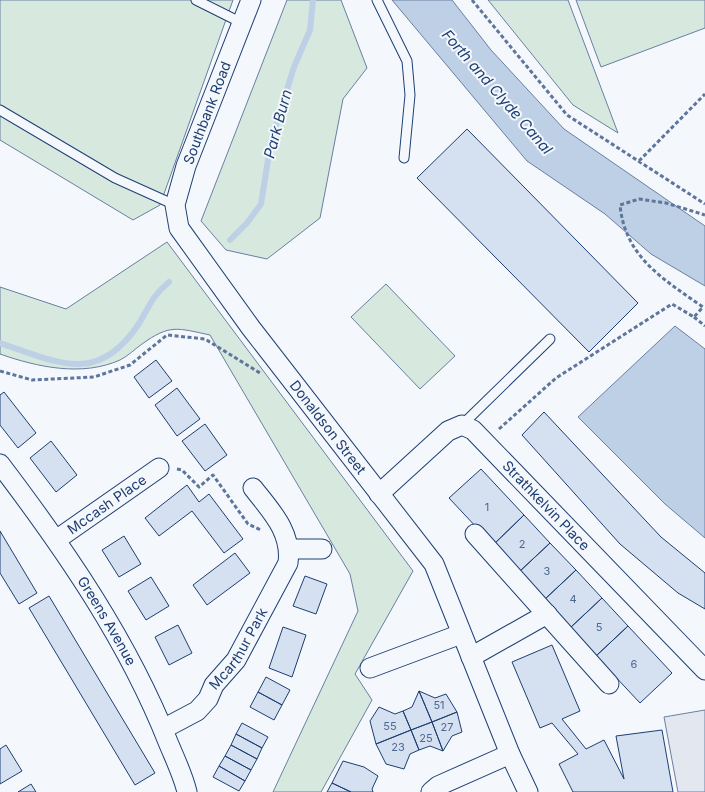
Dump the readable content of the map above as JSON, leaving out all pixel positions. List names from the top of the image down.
{
  "streets": {
    "street": [
      "Southbank Road",
      "Donaldson Street",
      "Mccash Place",
      "Strathkelvin Place",
      "Greens Avenue",
      "Mcarthur Park"
    ]
  },
  "crossings": [
    ["Southbank Road", "Donaldson Street"],
    ["Mccash Place", "Greens Avenue"],
    ["Greens Avenue", "Mcarthur Park"]
  ],
  "water": ["Forth and Clyde Canal", "Park Burn"],
  "house_numbers": [
    "1",
    "2",
    "3",
    "4",
    "5",
    "6",
    "51",
    "55",
    "27",
    "25",
    "23"
  ]
}
